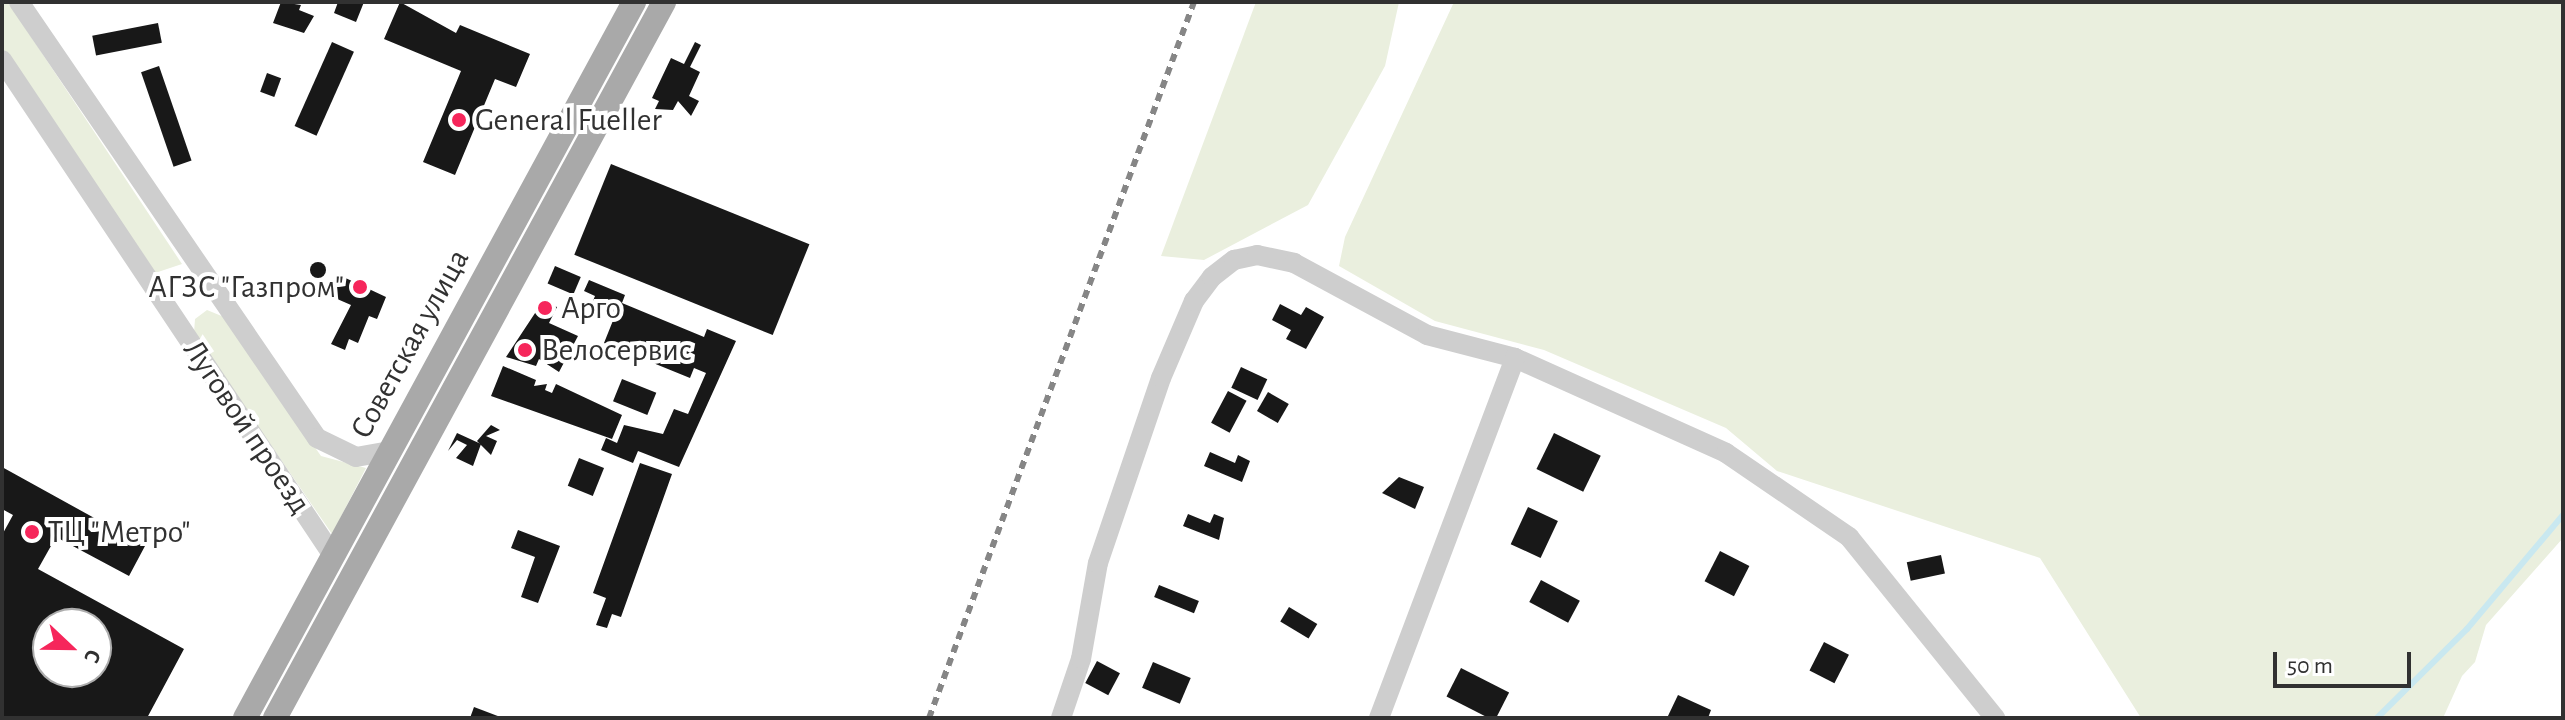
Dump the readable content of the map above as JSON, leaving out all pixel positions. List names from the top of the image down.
{
  "streets": {
    "main road": ["Советская улица"],
    "street": ["Луговой проезд"]
  },
  "crossings": [
    ["Советская улица", "Луговой проезд"]
  ],
  "places": [
    "General Fueller",
    "АГЗС \"Газпром\"",
    "Арго",
    "Велосервис",
    "ТЦ \"Метро\""
  ],
  "scale_bar": "50 m",
  "north": "right"
}
